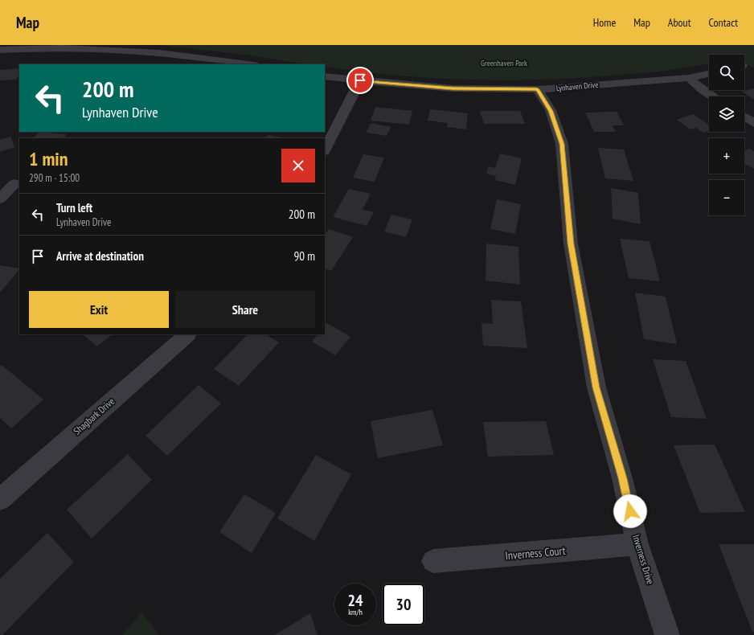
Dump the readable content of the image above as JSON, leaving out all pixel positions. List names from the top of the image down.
{
  "streets": {
    "street": [
      "Lynhaven Drive",
      "Shagbark Drive",
      "Inverness Court",
      "Inverness Drive"
    ]
  },
  "crossings": [
    ["Lynhaven Drive", "Inverness Drive"],
    ["Inverness Court", "Inverness Drive"]
  ],
  "parks": ["Greenhaven Park"],
  "page": {
    "header": "Map",
    "nav": [
      "Home",
      "Map",
      "About",
      "Contact"
    ],
    "map_buttons": ["+", "−"],
    "turn": ["200 m", "Lynhaven Drive"],
    "heading": ["1 min", "290 m · 15:00"],
    "list": [
      {
        "name": "Turn left",
        "note": "Lynhaven Drive",
        "value": "200 m"
      },
      {
        "name": "Arrive at destination",
        "value": "90 m"
      }
    ],
    "buttons": ["Exit", "Share"],
    "speed": "24 km/h",
    "limit": "30"
  }
}
